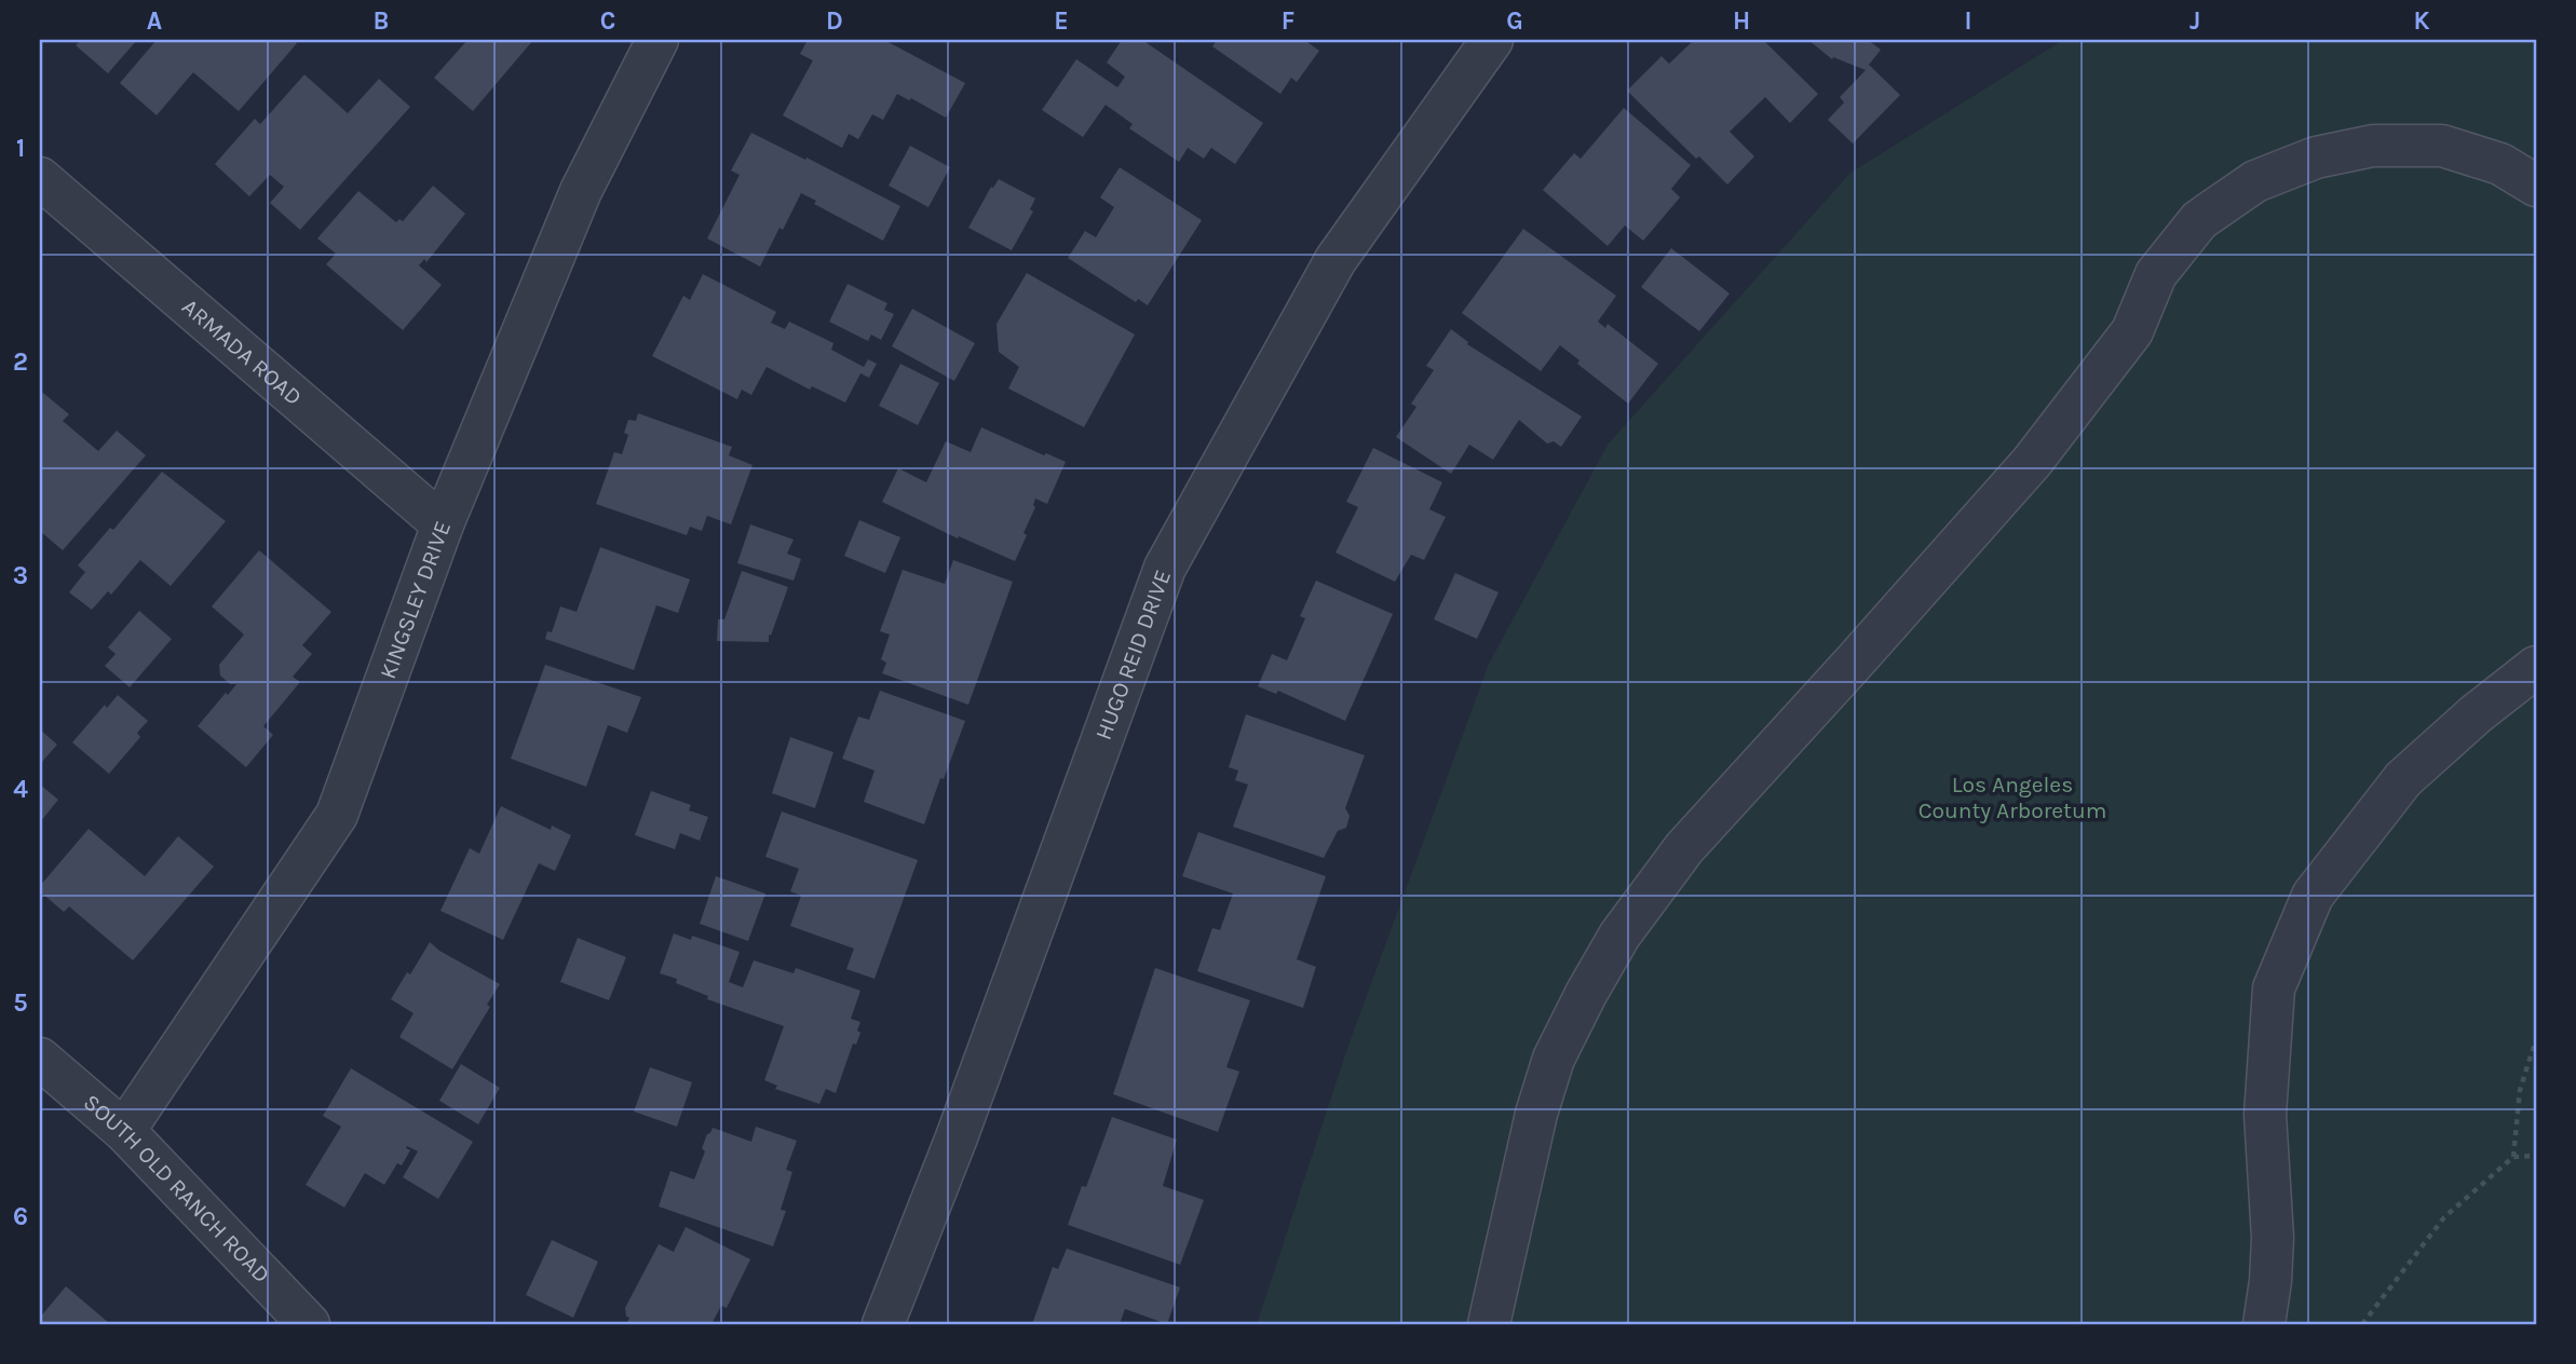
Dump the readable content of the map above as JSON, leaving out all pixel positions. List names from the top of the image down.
{
  "streets": {
    "street": [
      "ARMADA ROAD",
      "KINGSLEY DRIVE",
      "HUGO REID DRIVE",
      "SOUTH OLD RANCH ROAD"
    ]
  },
  "crossings": [
    ["ARMADA ROAD", "KINGSLEY DRIVE"],
    ["KINGSLEY DRIVE", "SOUTH OLD RANCH ROAD"]
  ],
  "parks": ["Los Angeles County Arboretum"],
  "grid": {
    "columns": [
      "A",
      "B",
      "C",
      "D",
      "E",
      "F",
      "G",
      "H",
      "I",
      "J",
      "K"
    ],
    "rows": [
      "1",
      "2",
      "3",
      "4",
      "5",
      "6"
    ]
  }
}
